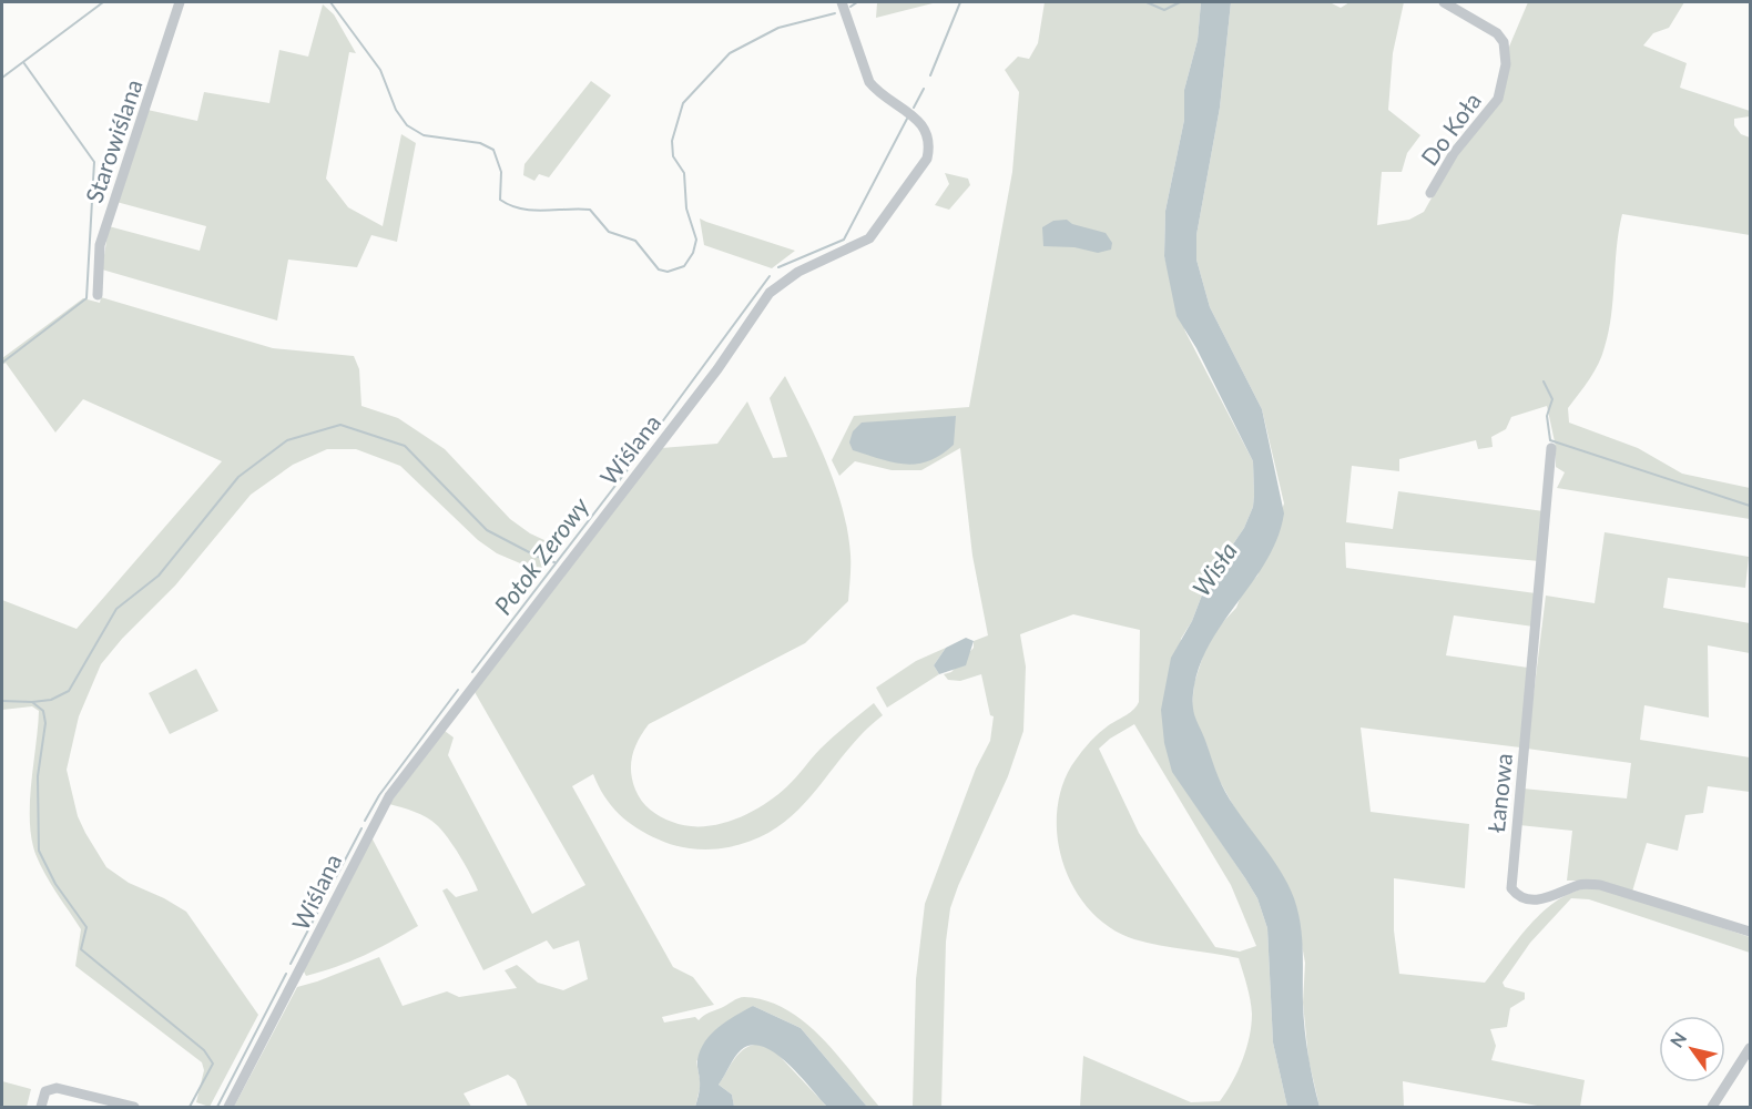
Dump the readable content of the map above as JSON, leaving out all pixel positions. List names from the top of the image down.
{
  "streets": {
    "street": [
      "Do Koła",
      "Starowiślana",
      "Wiślana",
      "Łanowa"
    ]
  },
  "water": ["Potok Zerowy", "Wisła"],
  "north": "top left"
}
